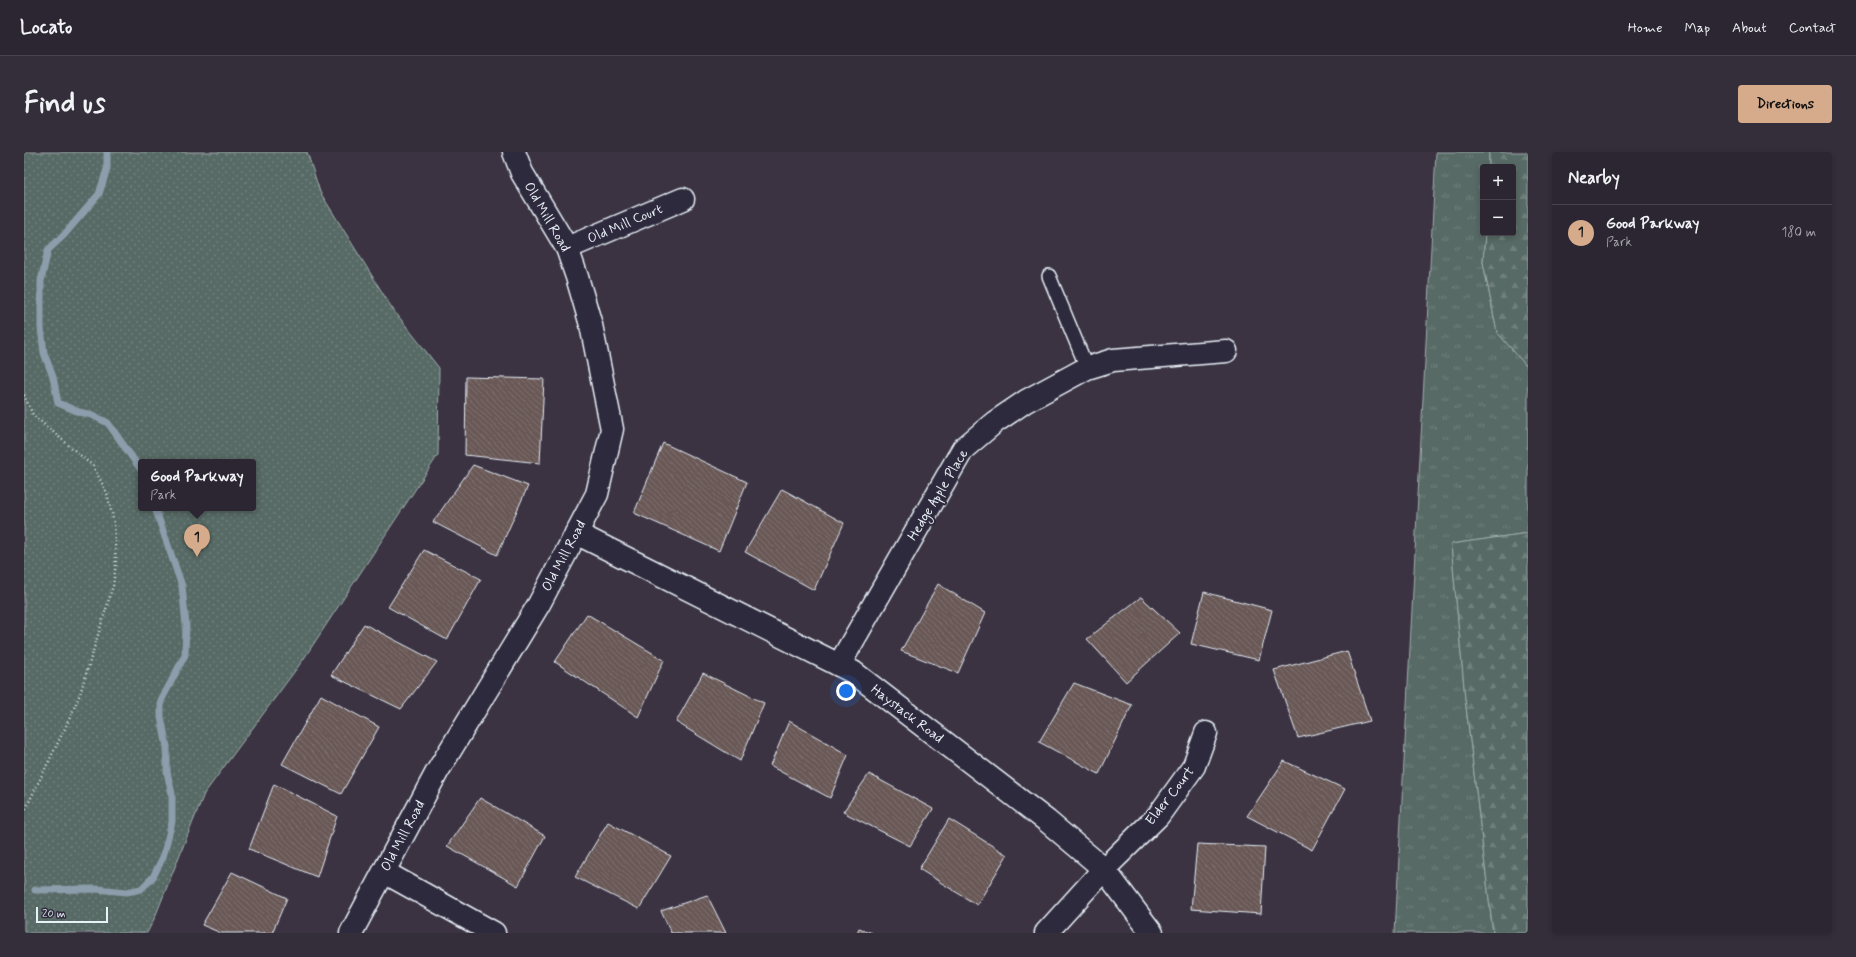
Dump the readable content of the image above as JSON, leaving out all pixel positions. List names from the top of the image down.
{
  "streets": {
    "street": [
      "Old Mill Road",
      "Old Mill Court",
      "Hedge Apple Place",
      "Haystack Road",
      "Elder Court"
    ]
  },
  "crossings": [
    ["Old Mill Road", "Old Mill Court"],
    ["Old Mill Road", "Haystack Road"],
    ["Hedge Apple Place", "Haystack Road"],
    ["Haystack Road", "Elder Court"]
  ],
  "scale_bar": "20 m",
  "page": {
    "header": "Locato",
    "nav": [
      "Home",
      "Map",
      "About",
      "Contact"
    ],
    "buttons": "Directions",
    "title": "Find us",
    "heading": "Nearby",
    "map_buttons": ["+", "−"],
    "list": [
      {
        "mark": "1",
        "name": "Good Parkway",
        "note": "Park",
        "value": "180 m"
      }
    ],
    "popup": ["Good Parkway", "Park"],
    "pins": "1",
    "scale": "20 m"
  }
}
